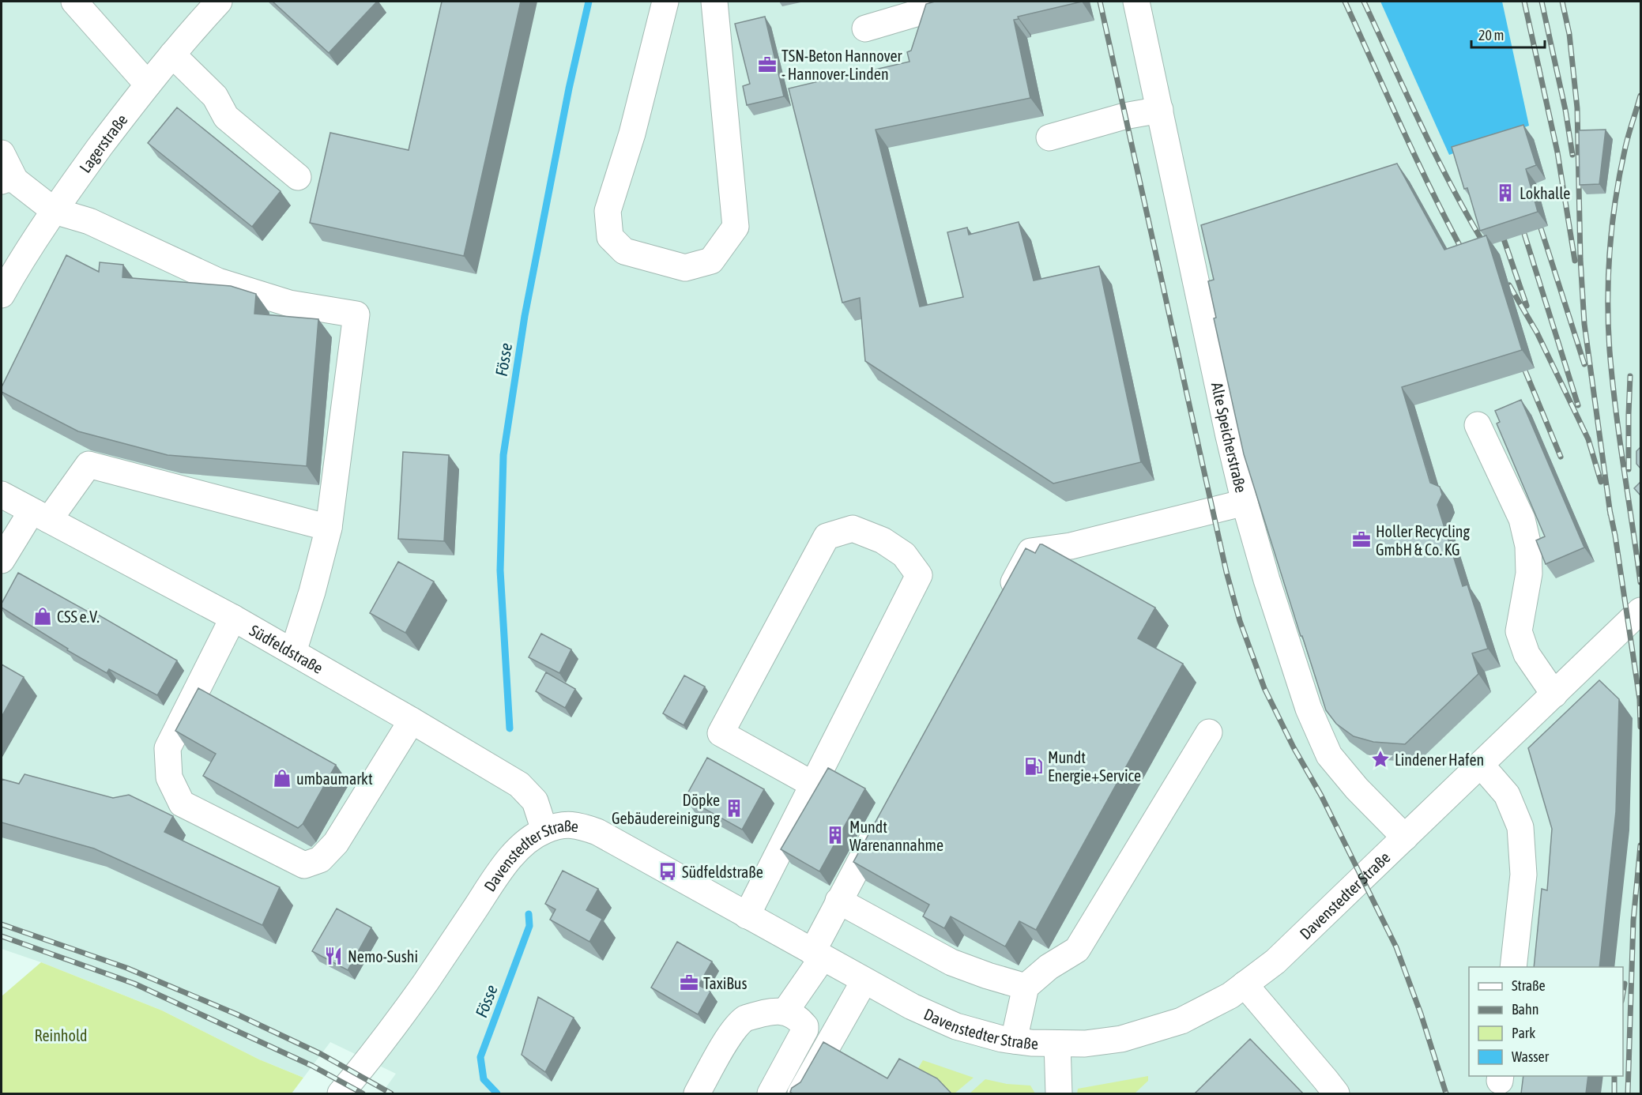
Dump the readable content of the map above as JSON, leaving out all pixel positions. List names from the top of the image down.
{
  "streets": {
    "street": [
      "Lagerstraße",
      "Alte Speicherstraße",
      "Südfeldstraße",
      "Davenstedter Straße"
    ]
  },
  "crossings": [
    ["Alte Speicherstraße", "Davenstedter Straße"],
    ["Südfeldstraße", "Davenstedter Straße"]
  ],
  "water": ["Fösse"],
  "parks": ["Reinhold"],
  "places": {
    "office": ["TSN-Beton Hannover - Hannover-Linden", "Holler Recycling GmbH & Co. KG", "TaxiBus"],
    "building": ["Lokhalle", "Döpke Gebäudereinigung", "Mundt Warenannahme"],
    "shop": ["CSS e.V.", "umbaumarkt"],
    "place": ["Lindener Hafen"],
    "fuel station": ["Mundt Energie+Service"],
    "bus stop": ["Südfeldstraße"],
    "restaurant": ["Nemo-Sushi"]
  },
  "legend": [
    "Straße",
    "Bahn",
    "Park",
    "Wasser"
  ],
  "scale_bar": "20 m"
}
